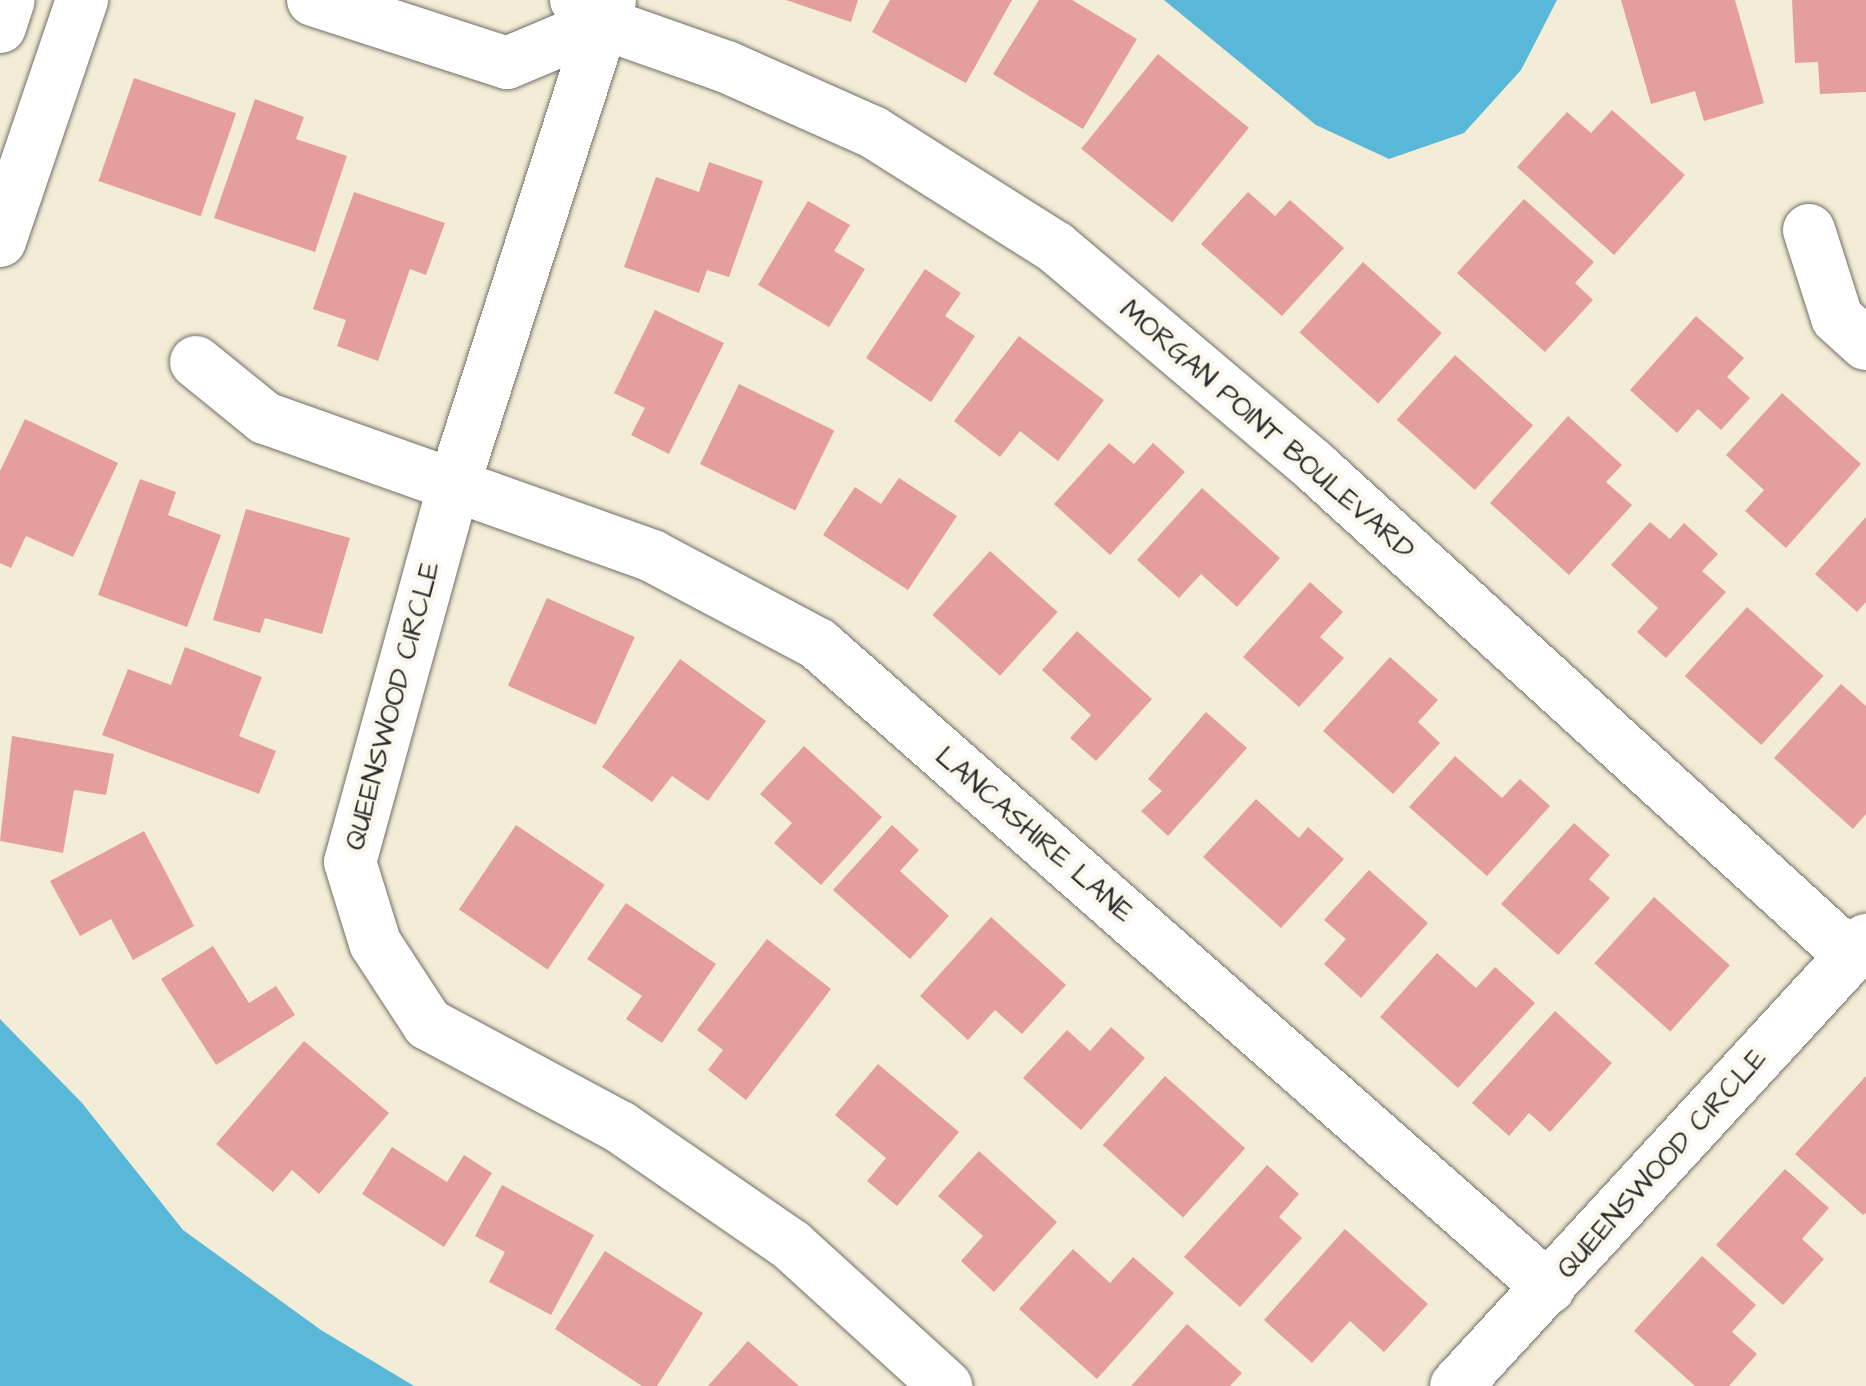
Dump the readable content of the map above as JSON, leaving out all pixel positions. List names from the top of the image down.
{
  "streets": {
    "street": ["MORGAN POINT BOULEVARD", "QUEENSWOOD CIRCLE", "LANCASHIRE LANE"]
  },
  "crossings": [
    ["MORGAN POINT BOULEVARD", "QUEENSWOOD CIRCLE"],
    ["QUEENSWOOD CIRCLE", "LANCASHIRE LANE"]
  ]
}
